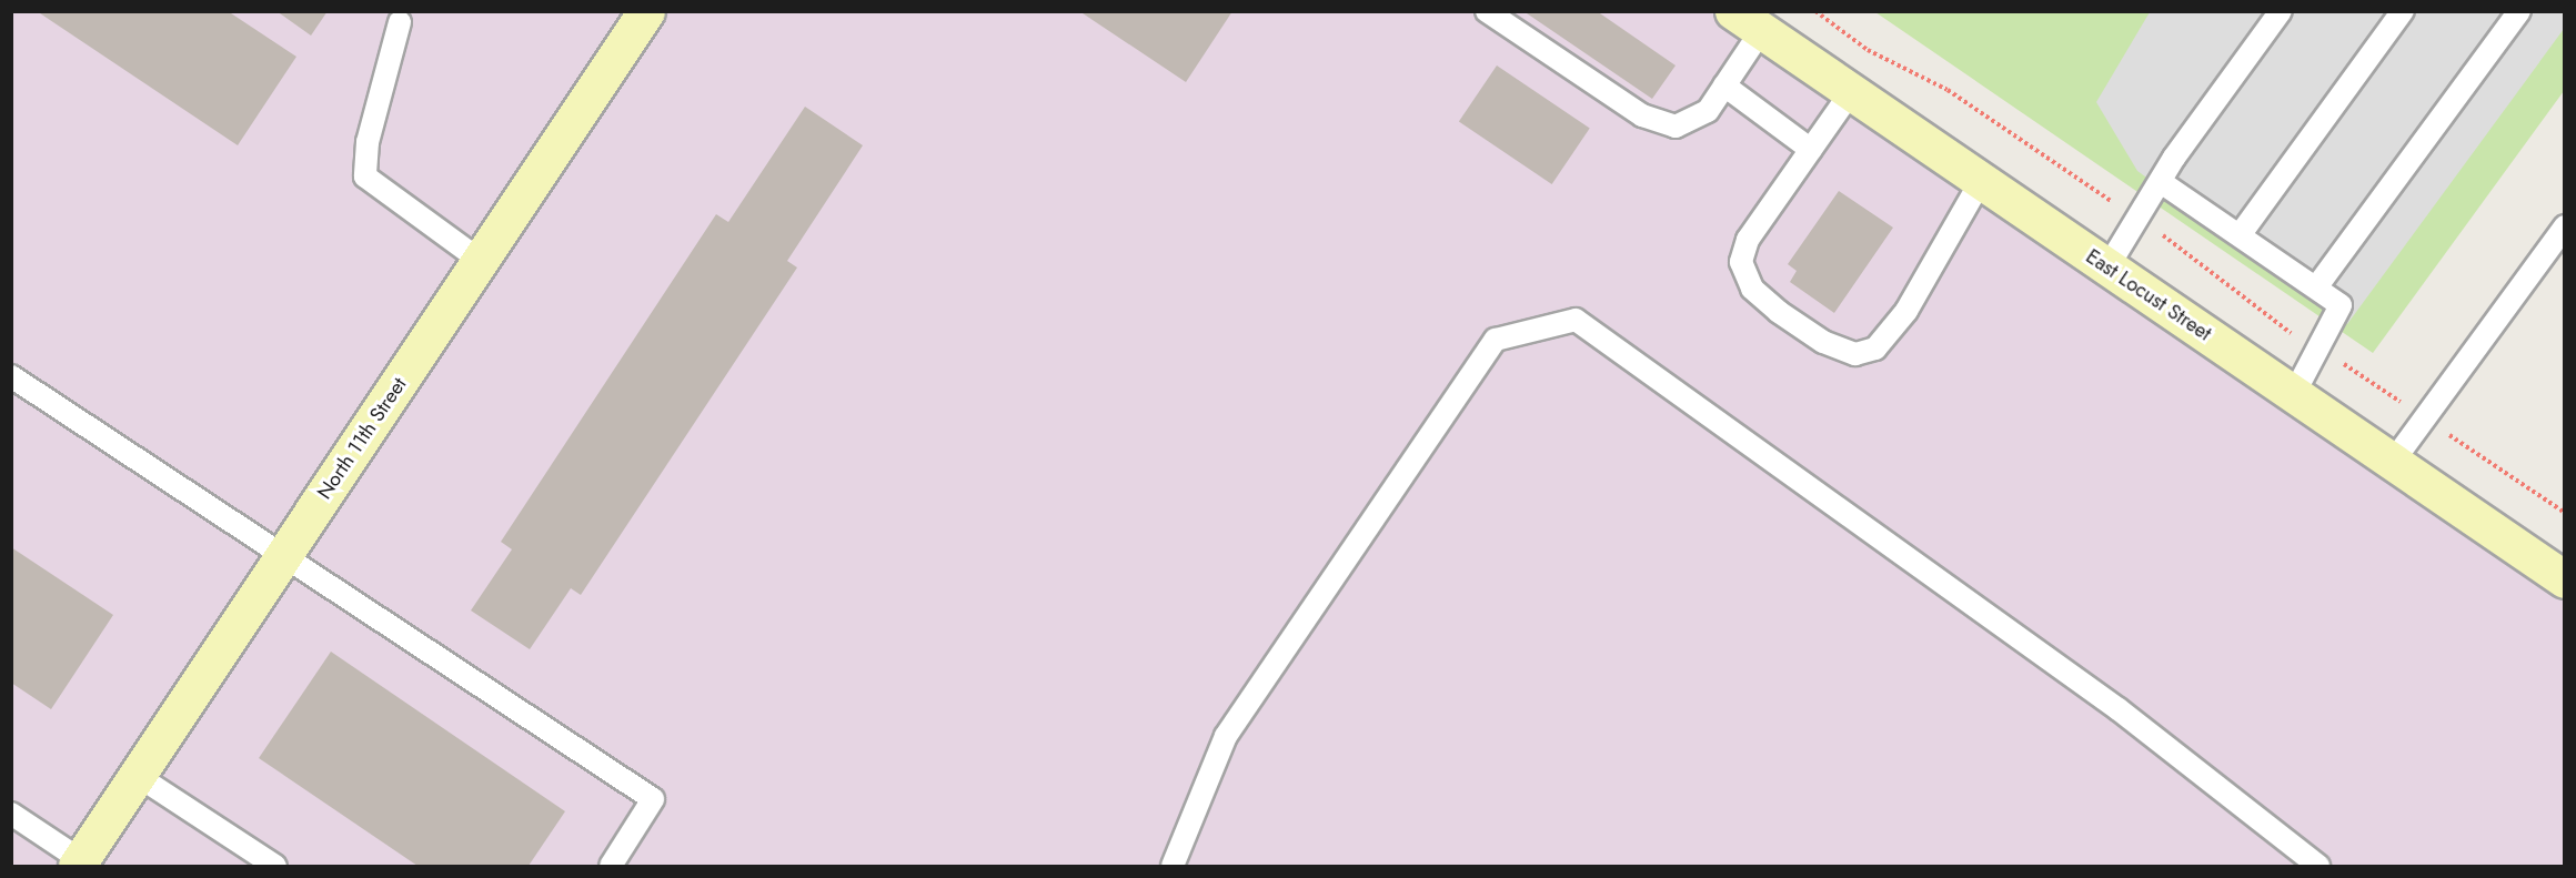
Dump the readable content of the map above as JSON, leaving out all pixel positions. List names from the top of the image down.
{
  "streets": {
    "street": ["East Locust Street", "North 11th Street"]
  }
}
